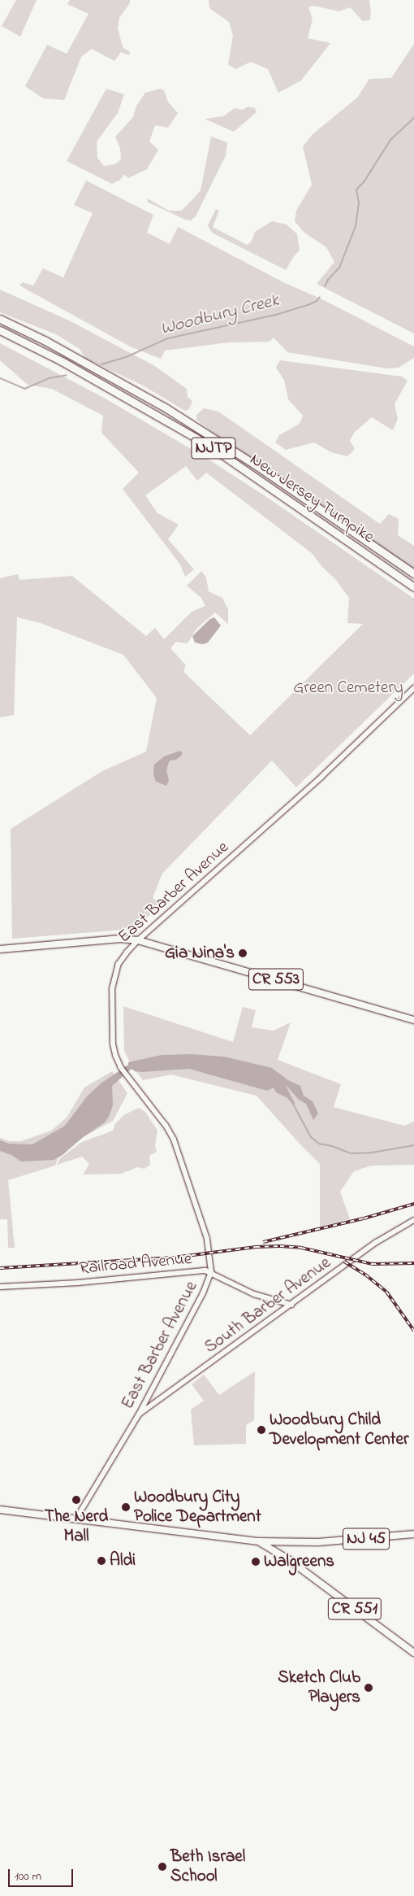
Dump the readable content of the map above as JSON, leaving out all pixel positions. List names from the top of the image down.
{
  "streets": {
    "highway": ["NJTP", "New Jersey Turnpike"],
    "main road": ["CR 553", "NJ 45", "CR 551"],
    "street": ["East Barber Avenue", "Railroad Avenue", "South Barber Avenue"]
  },
  "crossings": [
    ["East Barber Avenue", "CR 553"],
    ["East Barber Avenue", "Railroad Avenue"],
    ["East Barber Avenue", "South Barber Avenue"],
    ["East Barber Avenue", "NJ 45"],
    ["Railroad Avenue", "South Barber Avenue"],
    ["NJ 45", "CR 551"]
  ],
  "water": ["Woodbury Creek"],
  "parks": ["Green Cemetery"],
  "places": [
    "Gia Nina's",
    "Woodbury Child Development Center",
    "The Nerd Mall",
    "Woodbury City Police Department",
    "Aldi",
    "Walgreens",
    "Sketch Club Players",
    "Beth Israel School"
  ],
  "scale_bar": "100 m"
}
